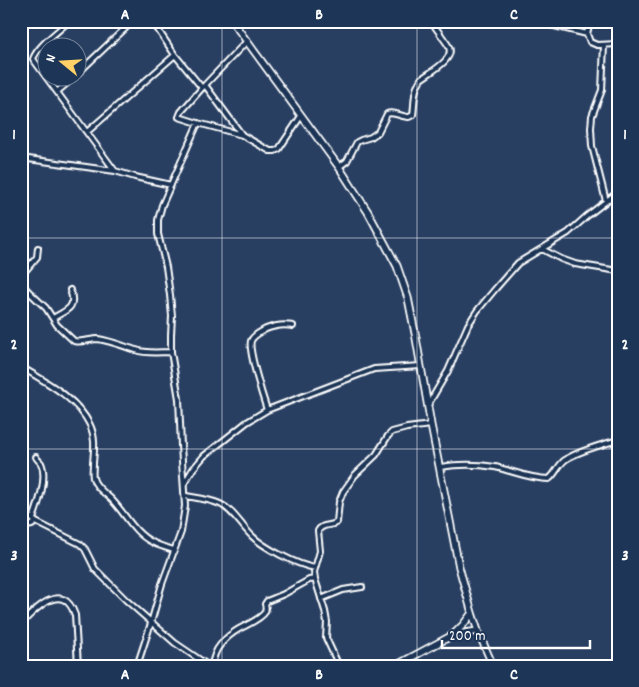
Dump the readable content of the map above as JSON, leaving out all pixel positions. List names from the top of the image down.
{
  "scale_bar": "200 m",
  "north": "left",
  "grid": {
    "columns": ["A", "B", "C"],
    "rows": ["1", "2", "3"]
  }
}
